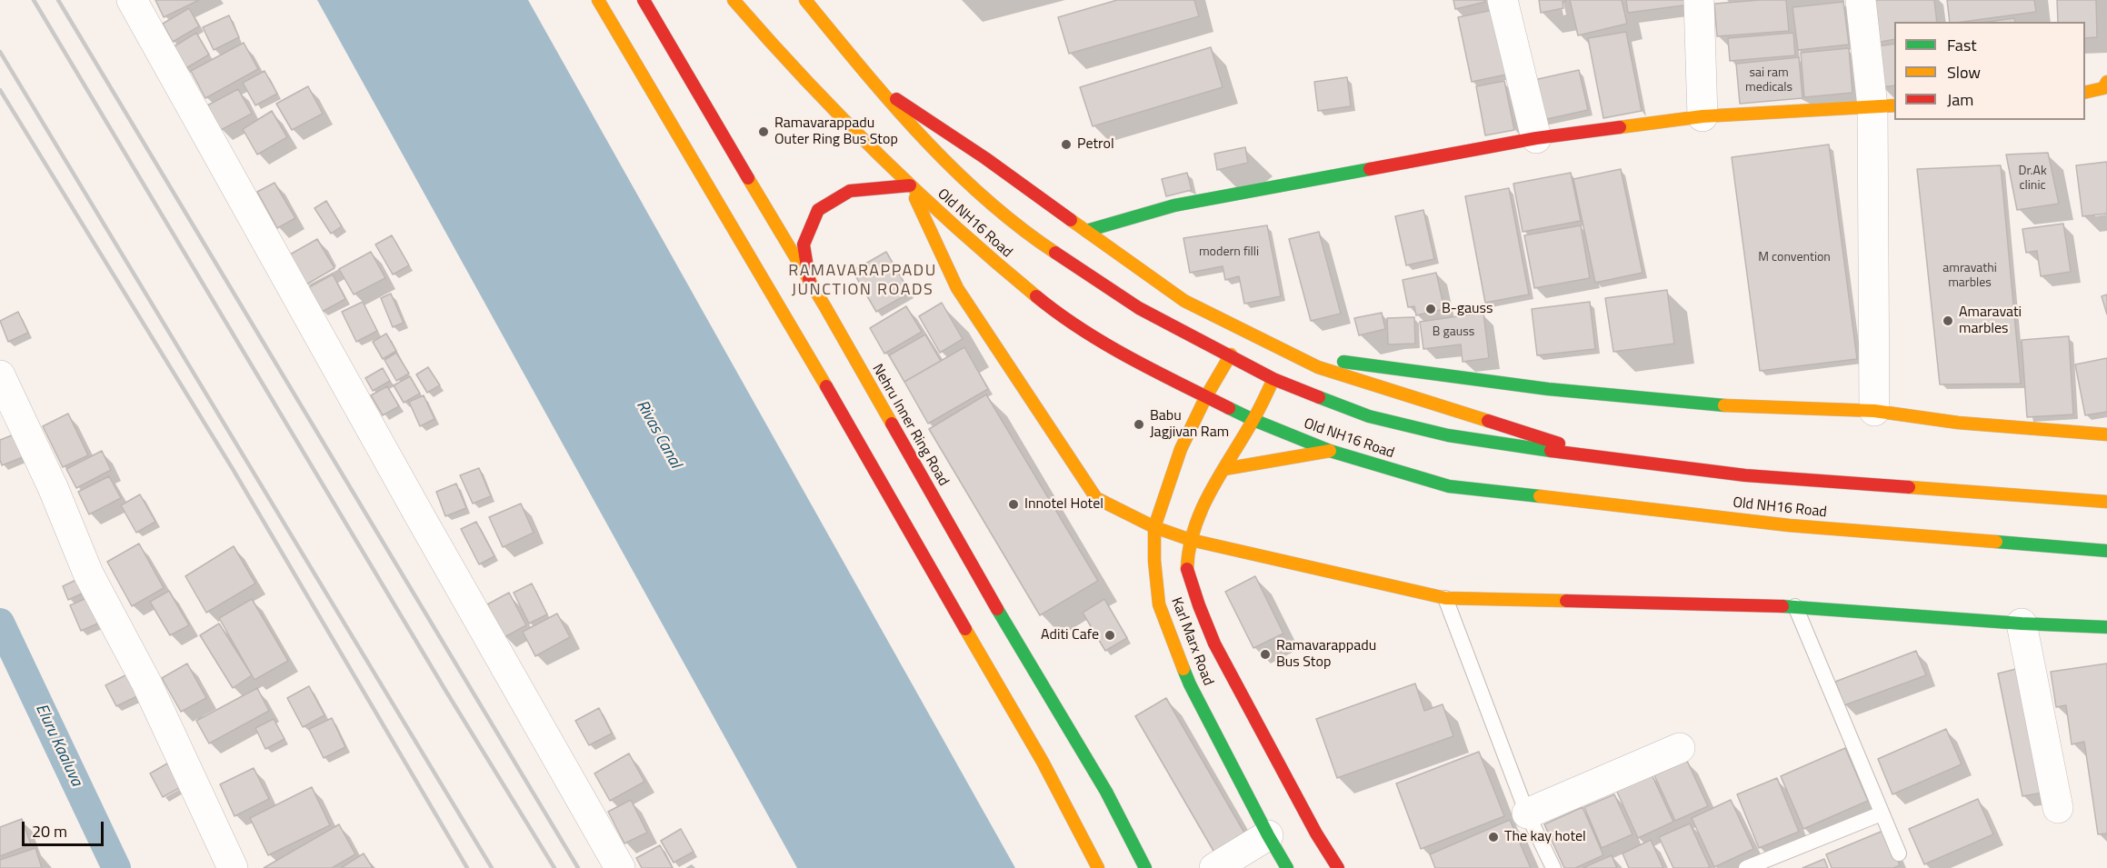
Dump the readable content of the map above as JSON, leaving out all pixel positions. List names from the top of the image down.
{
  "streets": {
    "main road": ["Old NH16 Road", "Nehru Inner Ring Road", "Karl Marx Road"]
  },
  "crossings": [
    ["Old NH16 Road", "Karl Marx Road"]
  ],
  "districts": ["RAMAVARAPPADU JUNCTION ROADS"],
  "water": ["Rivas Canal", "Eluru Kaaluva"],
  "places": [
    "Ramavarappadu Outer Ring Bus Stop",
    "Petrol",
    "B-gauss",
    "Amaravati marbles",
    "Babu Jagjivan Ram",
    "Innotel Hotel",
    "Aditi Cafe",
    "Ramavarappadu Bus Stop",
    "The kay hotel"
  ],
  "house_numbers": [
    "sai ram medicals",
    "Dr.Ak clinic",
    "modern filli",
    "M convention",
    "amravathi marbles",
    "B gauss"
  ],
  "legend": ["Fast", "Slow", "Jam"],
  "scale_bar": "20 m"
}
